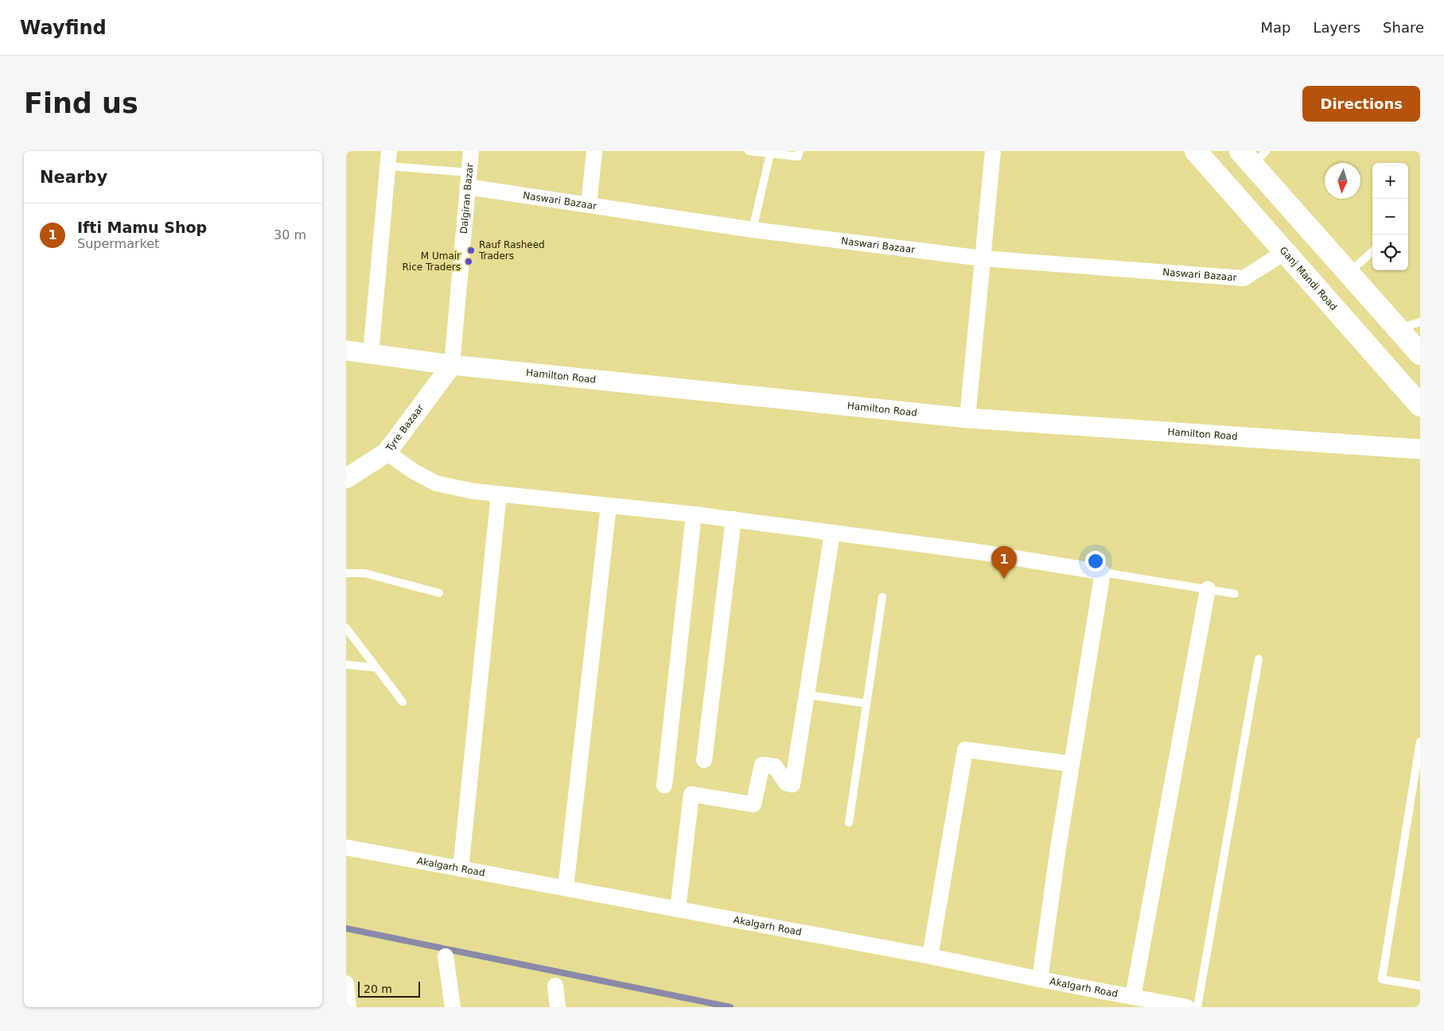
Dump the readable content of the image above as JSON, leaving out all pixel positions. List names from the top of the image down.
{
  "streets": {
    "main road": ["Ganj Mandi Road"],
    "street": [
      "Dalgiran Bazar",
      "Naswari Bazaar",
      "Hamilton Road",
      "Tyre Bazaar",
      "Akalgarh Road"
    ]
  },
  "crossings": [
    ["Dalgiran Bazar", "Naswari Bazaar"],
    ["Dalgiran Bazar", "Hamilton Road"],
    ["Dalgiran Bazar", "Tyre Bazaar"],
    ["Naswari Bazaar", "Ganj Mandi Road"],
    ["Hamilton Road", "Tyre Bazaar"]
  ],
  "places": ["Rauf Rasheed Traders", "M Umair Rice Traders"],
  "scale_bar": "20 m",
  "north": "bottom",
  "page": {
    "header": "Wayfind",
    "nav": ["Map", "Layers", "Share"],
    "buttons": "Directions",
    "title": "Find us",
    "heading": "Nearby",
    "map_buttons": ["+", "−"],
    "list": [
      {
        "mark": "1",
        "name": "Ifti Mamu Shop",
        "note": "Supermarket",
        "value": "30 m"
      }
    ],
    "pins": "1",
    "scale": "20 m"
  }
}
